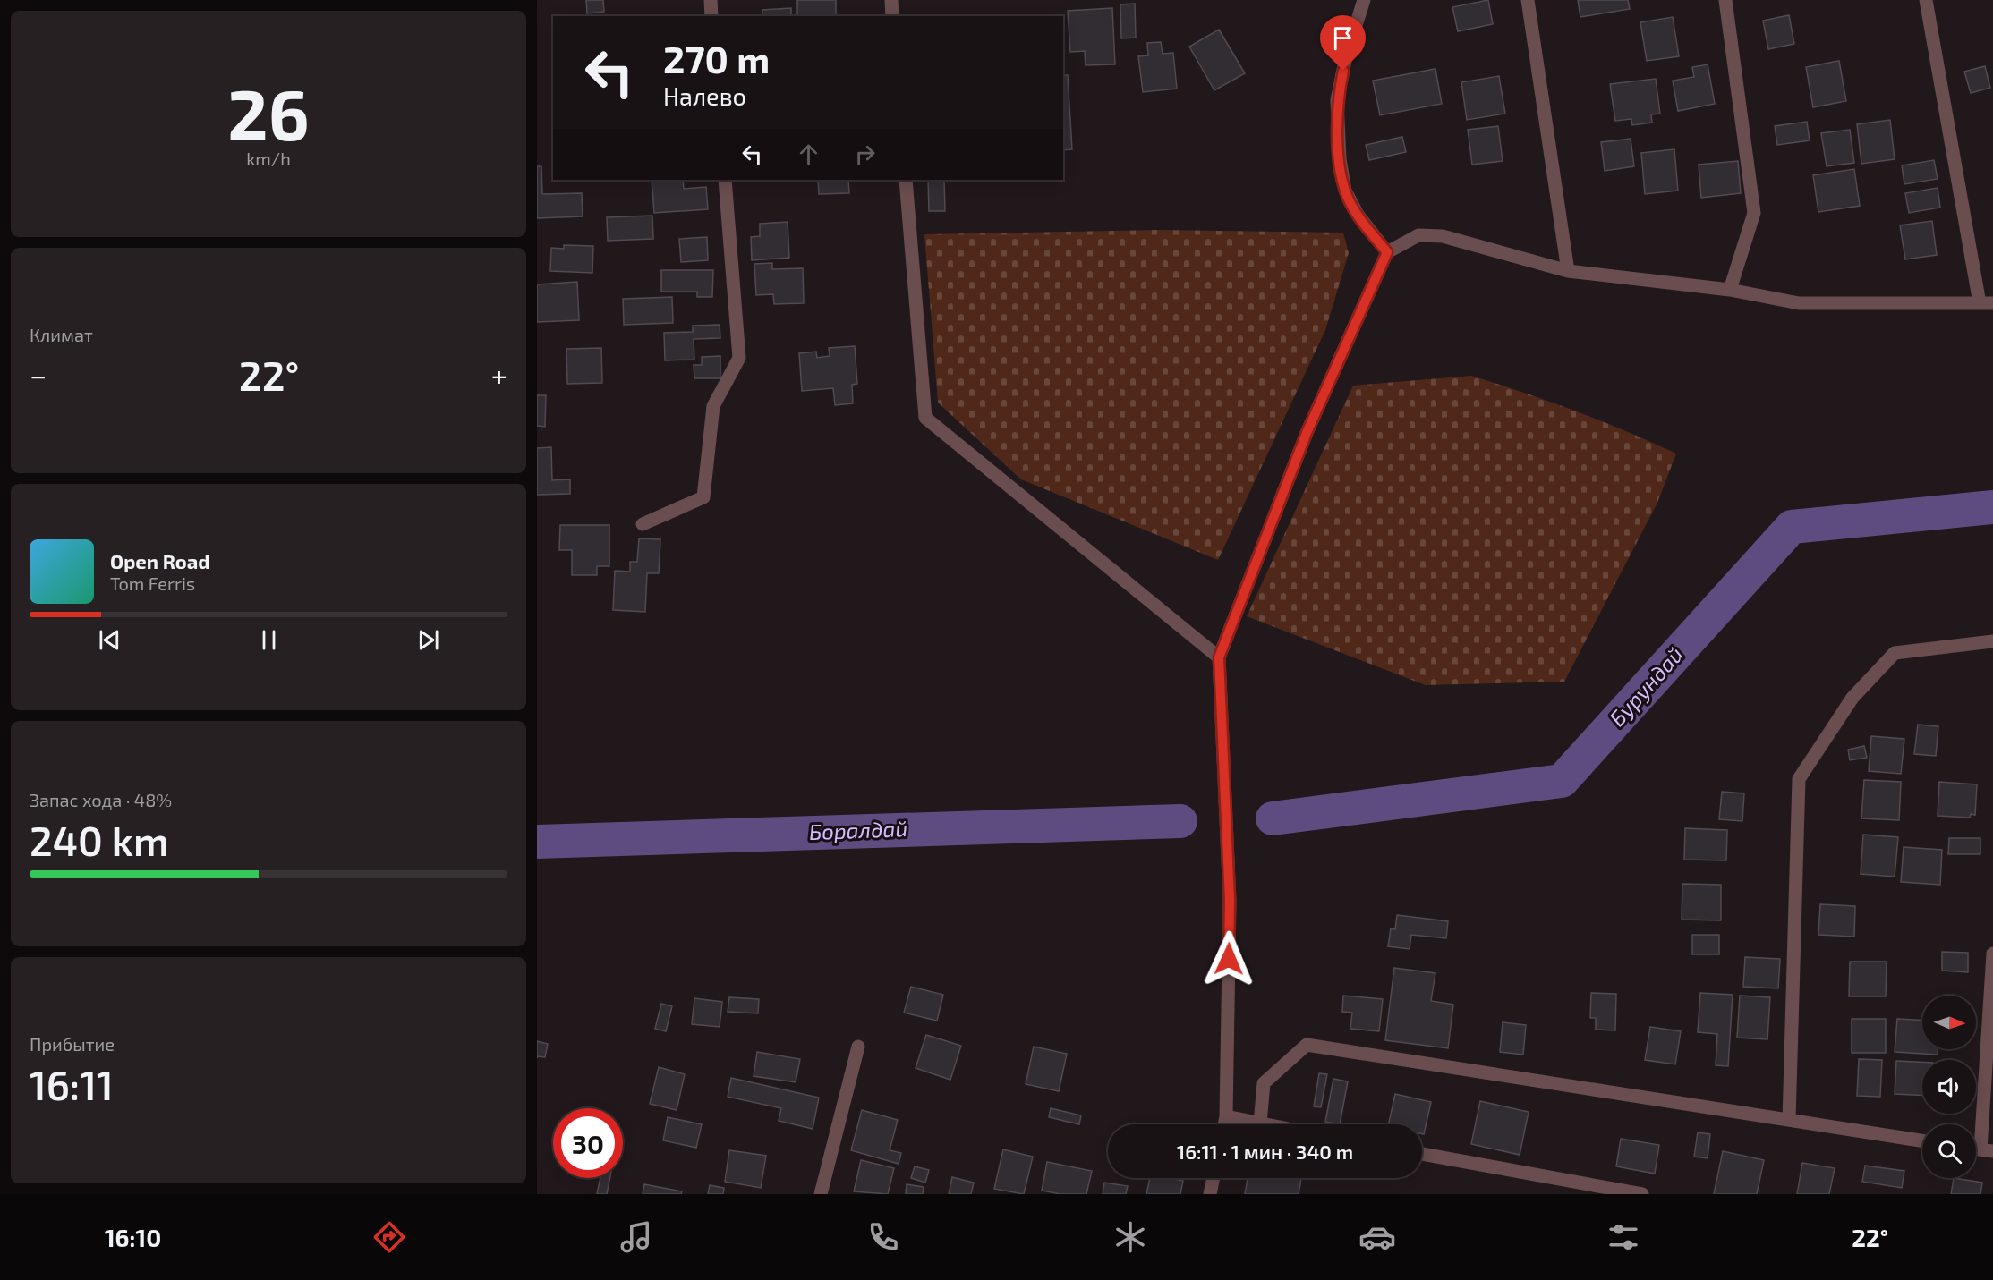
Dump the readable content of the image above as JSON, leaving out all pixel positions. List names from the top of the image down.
{
  "water": ["Бурундай", "Боралдай"],
  "north": "right",
  "page": {
    "tile": [
      ["26", "km/h"],
      "Климат",
      ["Запас хода · 48%", "240 km"],
      ["Прибытие", "16:11"]
    ],
    "turn": ["270 m", "Налево"],
    "heat": ["−", "22°", "+"],
    "song": ["Open Road", "Tom Ferris"],
    "limit": "30",
    "trip": "16:11 · 1 мин · 340 m",
    "tabs": ["16:10", "22°"]
  }
}
